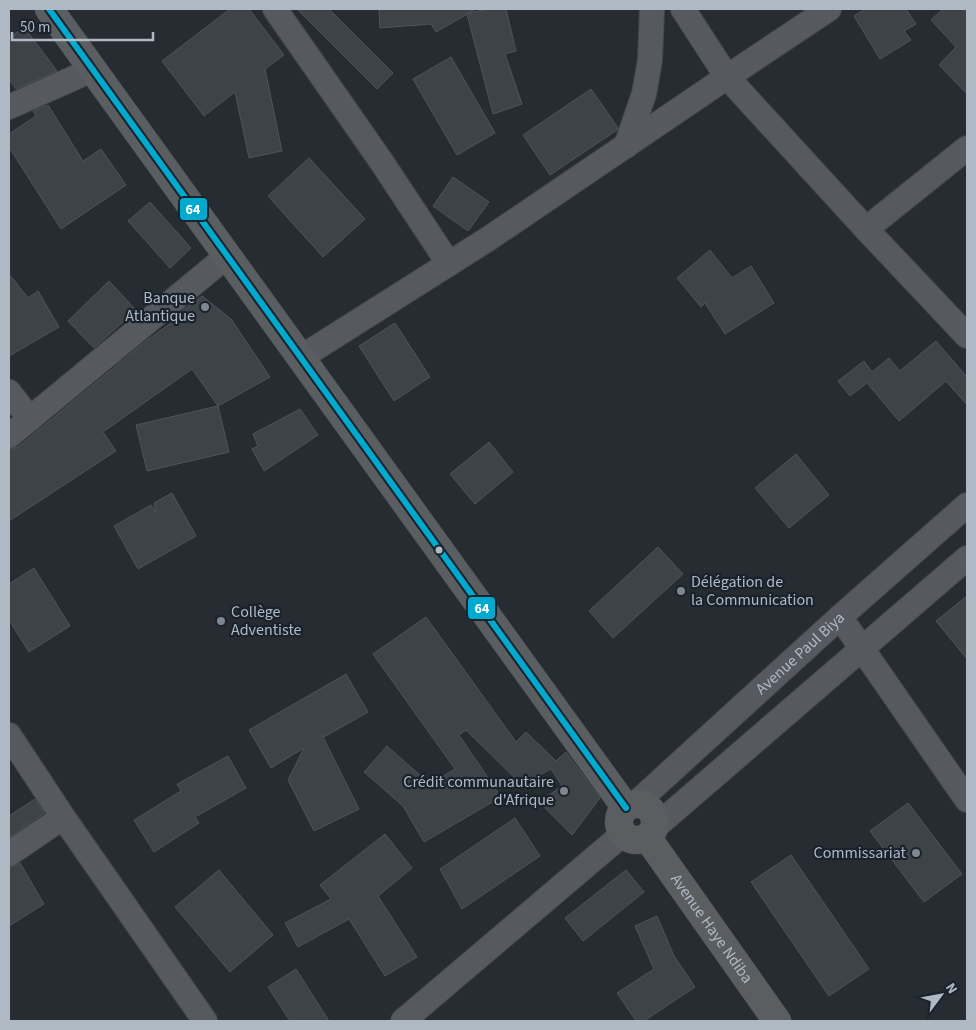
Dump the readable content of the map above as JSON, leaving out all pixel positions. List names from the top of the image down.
{
  "streets": {
    "highway": ["Avenue Haye Ndiba"],
    "street": ["Avenue Paul Biya"]
  },
  "crossings": [
    ["Avenue Paul Biya", "Avenue Haye Ndiba"]
  ],
  "places": [
    "Banque Atlantique",
    "Délégation de la Communication",
    "Collège Adventiste",
    "Crédit communautaire d'Afrique",
    "Commissariat"
  ],
  "lines": ["transit line 64"],
  "scale_bar": "50 m",
  "north": "top right"
}
